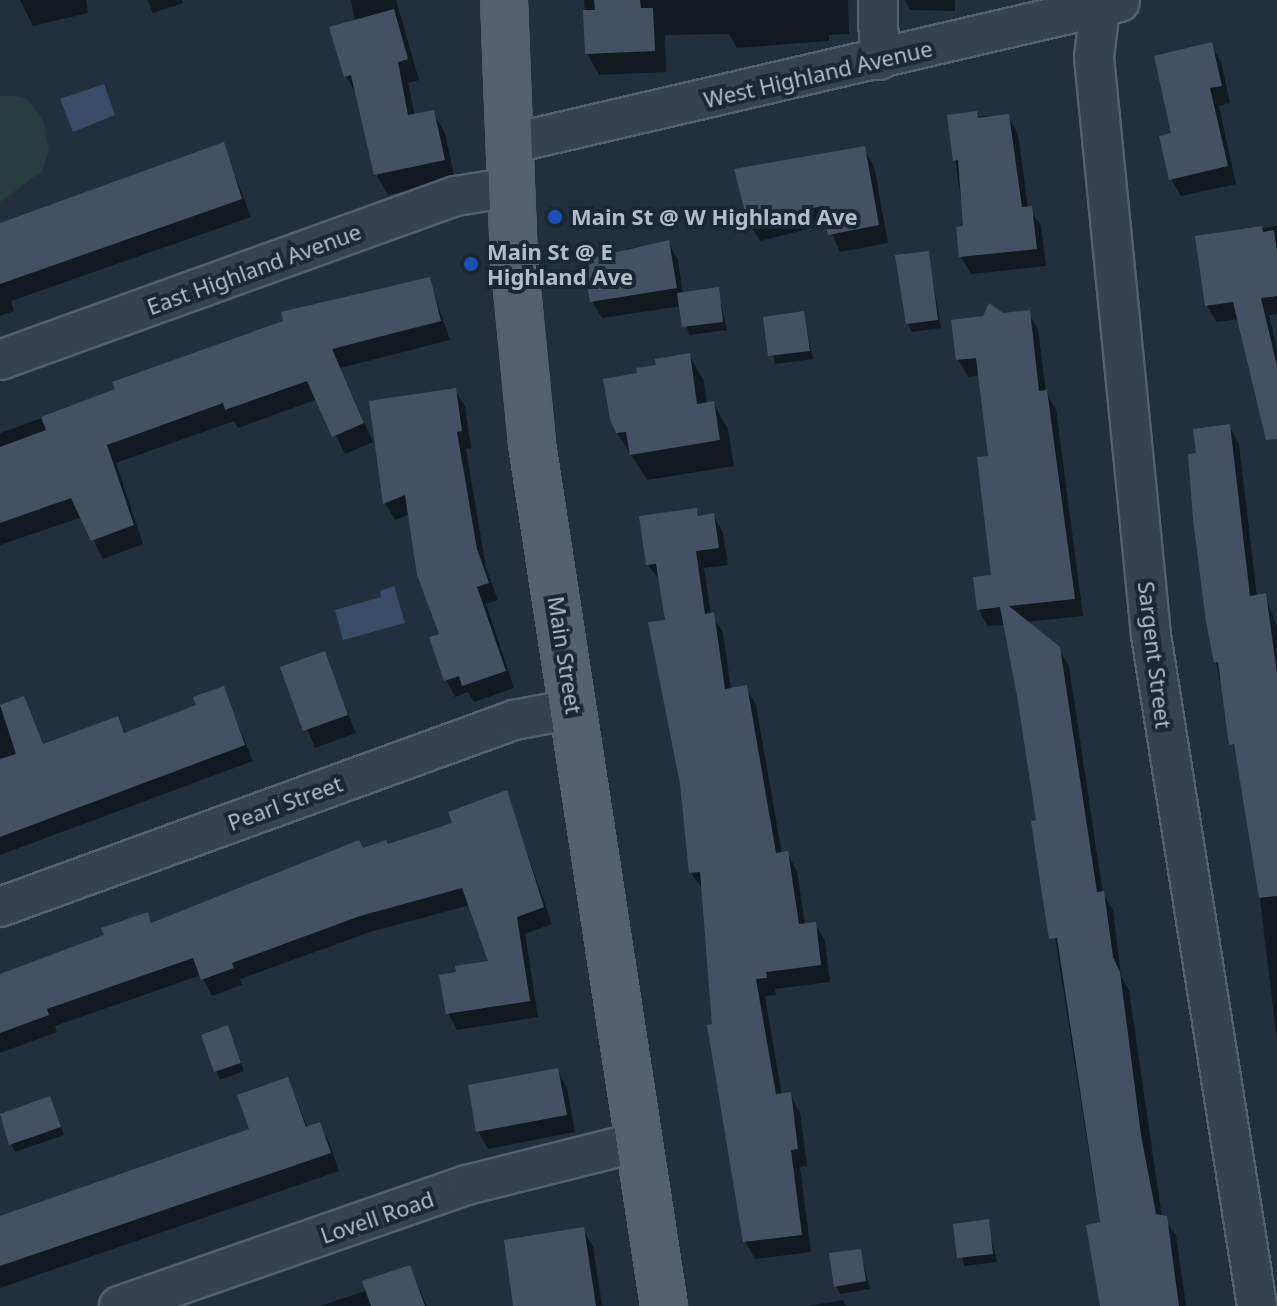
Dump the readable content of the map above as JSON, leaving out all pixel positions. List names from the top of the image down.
{
  "streets": {
    "main road": ["Main Street"],
    "street": [
      "West Highland Avenue",
      "East Highland Avenue",
      "Sargent Street",
      "Pearl Street",
      "Lovell Road"
    ]
  },
  "crossings": [
    ["West Highland Avenue", "Main Street"],
    ["West Highland Avenue", "Sargent Street"],
    ["East Highland Avenue", "Main Street"],
    ["Main Street", "Pearl Street"],
    ["Main Street", "Lovell Road"]
  ],
  "places": ["Main St @ W Highland Ave", "Main St @ E Highland Ave"]
}
